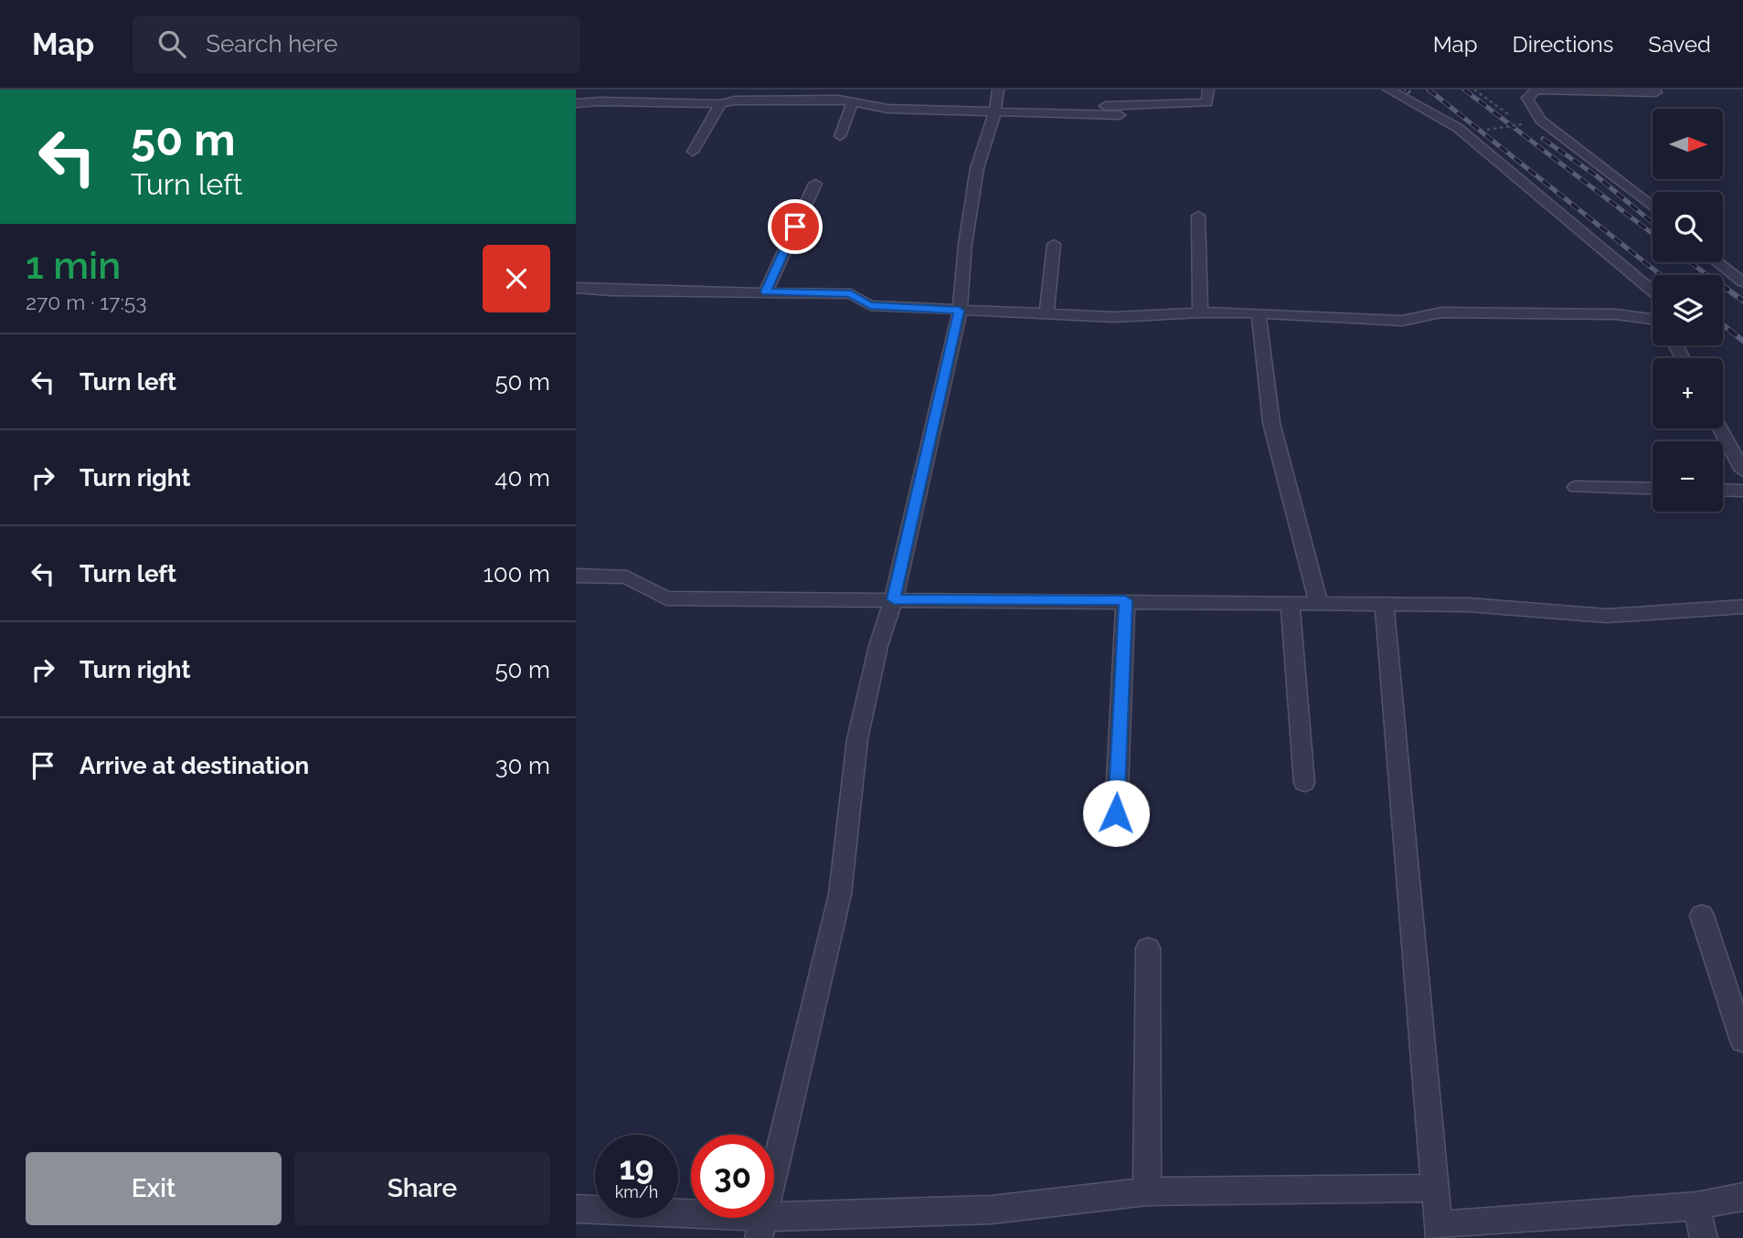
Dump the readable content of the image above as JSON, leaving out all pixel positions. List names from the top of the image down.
{
  "north": "right",
  "page": {
    "header": "Map",
    "search": "Search here",
    "nav": ["Map", "Directions", "Saved"],
    "turn": ["50 m", "Turn left"],
    "map_buttons": ["+", "−"],
    "heading": ["1 min", "270 m · 17:53"],
    "list": [
      {
        "name": "Turn left",
        "value": "50 m"
      },
      {
        "name": "Turn right",
        "value": "40 m"
      },
      {
        "name": "Turn left",
        "value": "100 m"
      },
      {
        "name": "Turn right",
        "value": "50 m"
      },
      {
        "name": "Arrive at destination",
        "value": "30 m"
      }
    ],
    "speed": "19 km/h",
    "limit": "30",
    "buttons": ["Exit", "Share"]
  }
}
